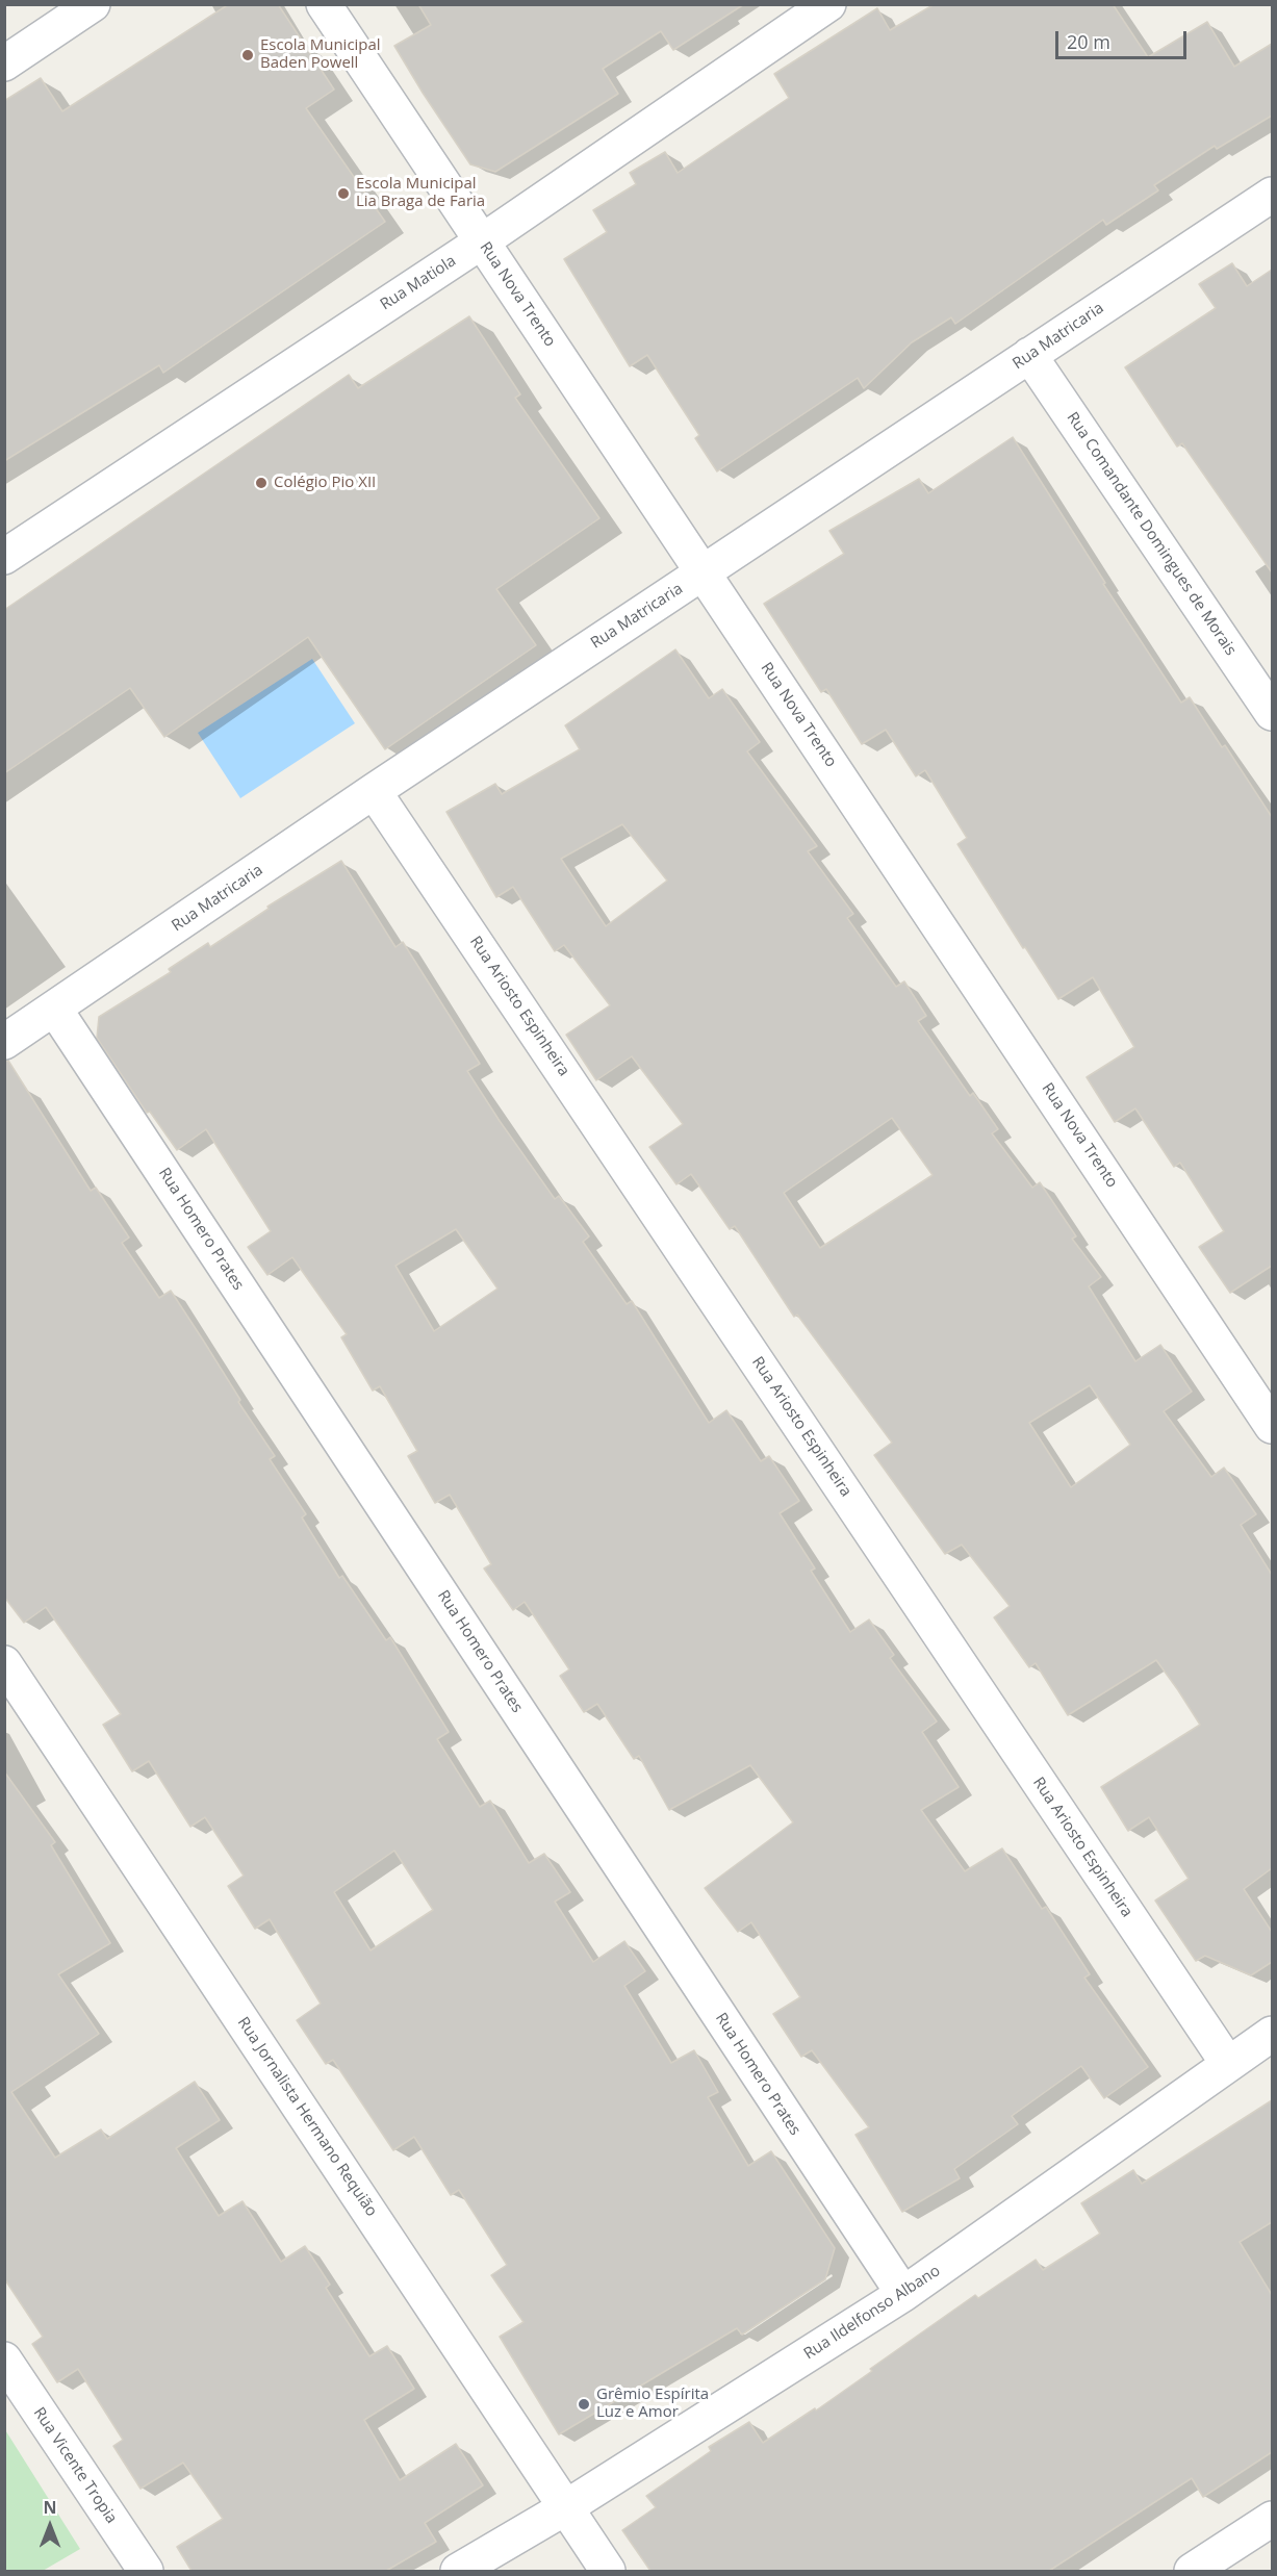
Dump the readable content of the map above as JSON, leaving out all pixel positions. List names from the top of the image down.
{
  "streets": {
    "street": [
      "Rua Matiola",
      "Rua Nova Trento",
      "Rua Matricaria",
      "Rua Comandante Domingues de Morais",
      "Rua Ariosto Espinheira",
      "Rua Homero Prates",
      "Rua Jornalista Hermano Requião",
      "Rua Ildelfonso Albano",
      "Rua Vicente Tropia"
    ]
  },
  "crossings": [
    ["Rua Matiola", "Rua Nova Trento"],
    ["Rua Nova Trento", "Rua Matricaria"],
    ["Rua Matricaria", "Rua Comandante Domingues de Morais"],
    ["Rua Matricaria", "Rua Ariosto Espinheira"],
    ["Rua Matricaria", "Rua Homero Prates"],
    ["Rua Ariosto Espinheira", "Rua Ildelfonso Albano"],
    ["Rua Homero Prates", "Rua Ildelfonso Albano"],
    ["Rua Jornalista Hermano Requião", "Rua Ildelfonso Albano"]
  ],
  "places": [
    "Escola Municipal Baden Powell",
    "Escola Municipal Lia Braga de Faria",
    "Colégio Pio XII",
    "Grêmio Espírita Luz e Amor"
  ],
  "scale_bar": "20 m",
  "north": "top"
}
